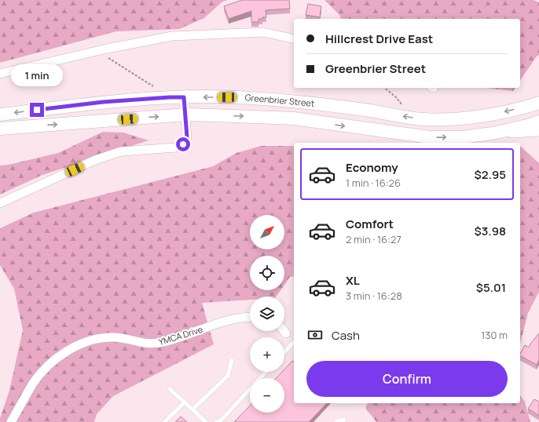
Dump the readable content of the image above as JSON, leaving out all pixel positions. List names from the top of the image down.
{
  "streets": {
    "main road": ["Greenbrier Street"],
    "street": ["YMCA Drive"]
  },
  "north": "top right",
  "page": {
    "banner": ["Hillcrest Drive East", "Greenbrier Street"],
    "bubble": "1 min",
    "list": [
      {
        "name": "Economy",
        "note": "1 min · 16:26",
        "value": "$2.95"
      },
      {
        "name": "Comfort",
        "note": "2 min · 16:27",
        "value": "$3.98"
      },
      {
        "name": "XL",
        "note": "3 min · 16:28",
        "value": "$5.01"
      }
    ],
    "map_buttons": ["+", "−"],
    "pay": ["Cash", "130 m"],
    "buttons": "Confirm"
  }
}
